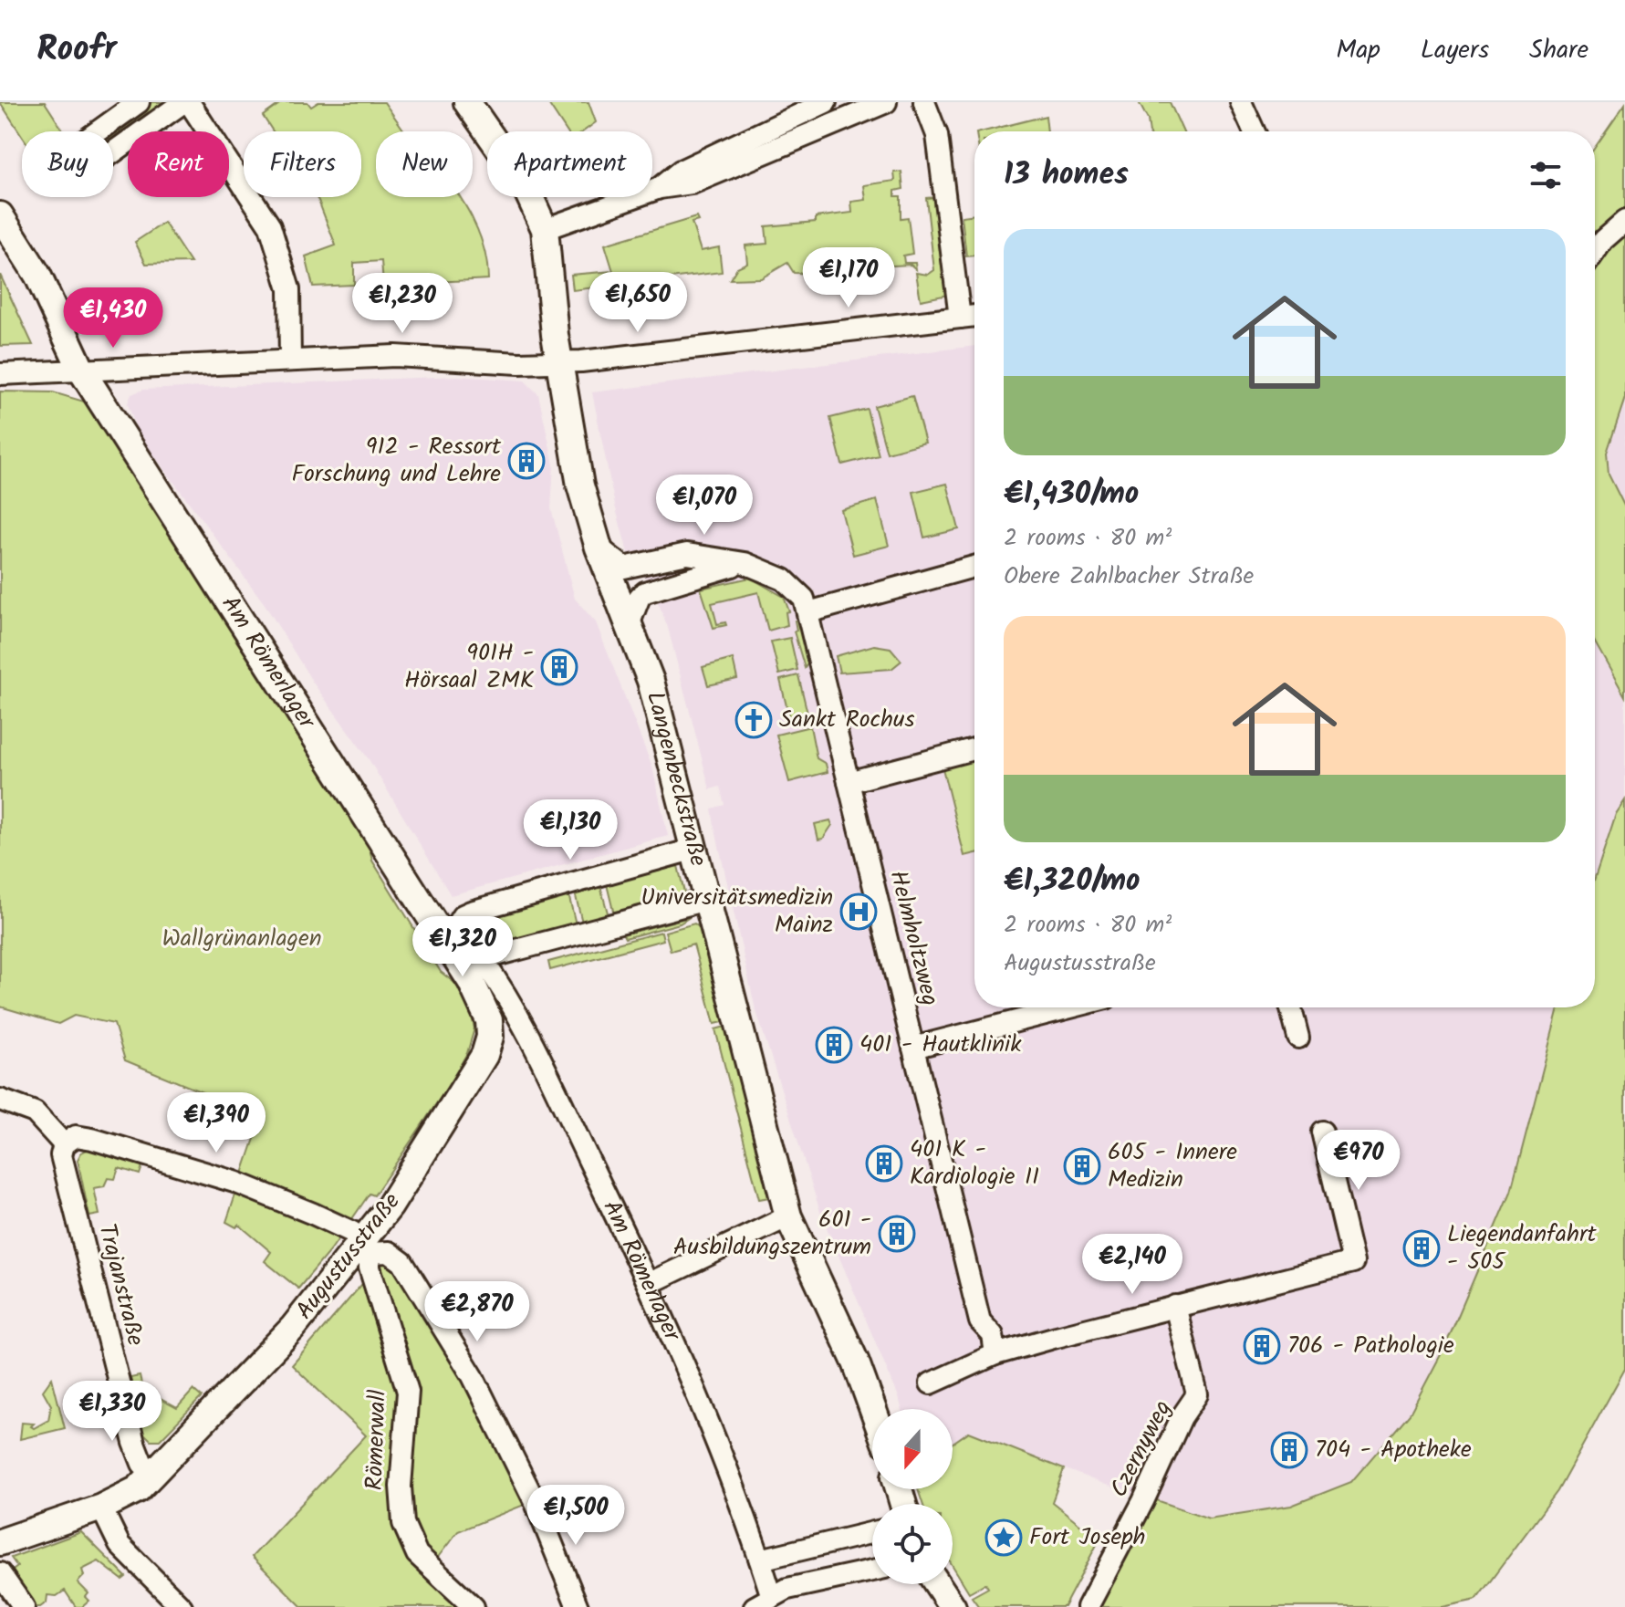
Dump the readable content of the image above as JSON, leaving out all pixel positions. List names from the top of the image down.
{
  "streets": {
    "main road": ["Am Römerlager", "Langenbeckstraße", "Augustusstraße"],
    "street": [
      "Helmholtzweg",
      "Trajanstraße",
      "Römerwall",
      "Czernyweg"
    ]
  },
  "crossings": [
    ["Am Römerlager", "Augustusstraße"],
    ["Langenbeckstraße", "Helmholtzweg"],
    ["Augustusstraße", "Trajanstraße"],
    ["Augustusstraße", "Römerwall"]
  ],
  "parks": ["Wallgrünanlagen"],
  "places": {
    "building": [
      "912 - Ressort Forschung und Lehre",
      "901H - Hörsaal ZMK",
      "401 - Hautklinik",
      "401 K - Kardiologie II",
      "605 - Innere Medizin",
      "601 - Ausbildungszentrum",
      "Liegendanfahrt - 505",
      "706 - Pathologie",
      "704 - Apotheke"
    ],
    "church": ["Sankt Rochus"],
    "hospital": ["Universitätsmedizin Mainz"],
    "place": ["Fort Joseph"]
  },
  "north": "bottom",
  "page": {
    "header": "Roofr",
    "nav": ["Map", "Layers", "Share"],
    "chip": [
      "Buy",
      "Rent",
      "Filters",
      "New",
      "Apartment"
    ],
    "heading": "13 homes",
    "list": [
      {
        "name": "€1,430/mo",
        "note": "2 rooms · 80 m² · Obere Zahlbacher Straße"
      },
      {
        "name": "€1,320/mo",
        "note": "2 rooms · 80 m² · Augustusstraße"
      }
    ],
    "price": [
      "€1,170",
      "€1,650",
      "€1,230",
      "€1,430",
      "€1,070",
      "€1,130",
      "€1,320",
      "€1,390",
      "€970",
      "€2,140",
      "€2,870",
      "€1,330",
      "€1,500"
    ]
  }
}
